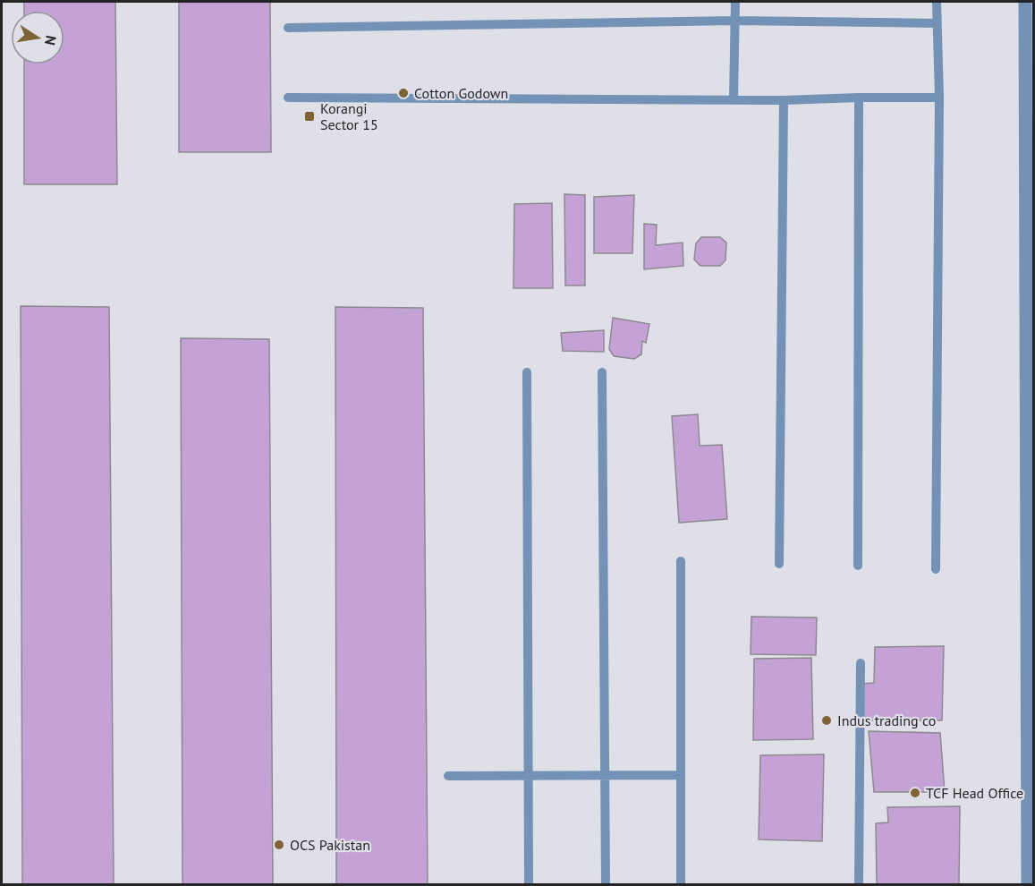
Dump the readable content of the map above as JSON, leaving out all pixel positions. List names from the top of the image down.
{
  "places": {
    "other": [
      "Cotton Godown",
      "Indus trading co",
      "TCF Head Office",
      "OCS Pakistan"
    ],
    "transit": ["Korangi Sector 15"]
  },
  "north": "right"
}
